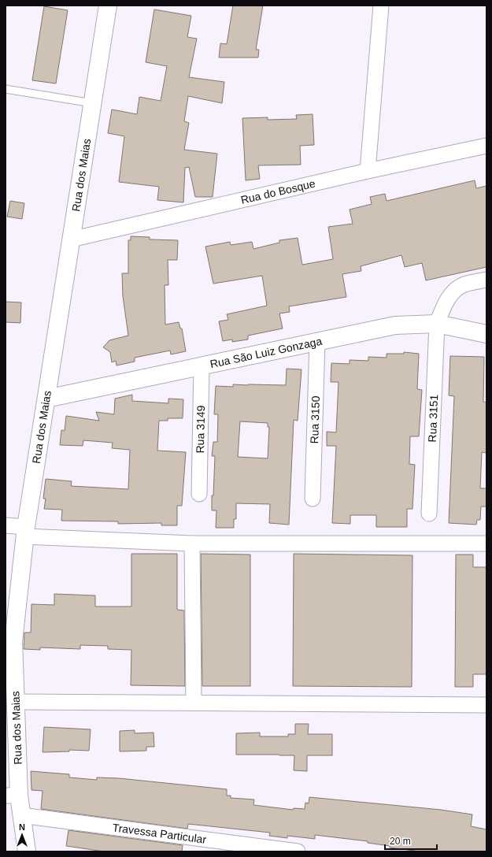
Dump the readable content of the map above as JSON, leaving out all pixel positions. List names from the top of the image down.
{
  "streets": {
    "street": [
      "Rua dos Maias",
      "Rua do Bosque",
      "Rua São Luiz Gonzaga",
      "Rua 3151",
      "Rua 3150",
      "Rua 3149",
      "Travessa Particular"
    ]
  },
  "crossings": [
    ["Rua dos Maias", "Rua do Bosque"],
    ["Rua dos Maias", "Rua São Luiz Gonzaga"],
    ["Rua dos Maias", "Travessa Particular"],
    ["Rua São Luiz Gonzaga", "Rua 3151"],
    ["Rua São Luiz Gonzaga", "Rua 3150"],
    ["Rua São Luiz Gonzaga", "Rua 3149"]
  ],
  "scale_bar": "20 m",
  "north": "top"
}
